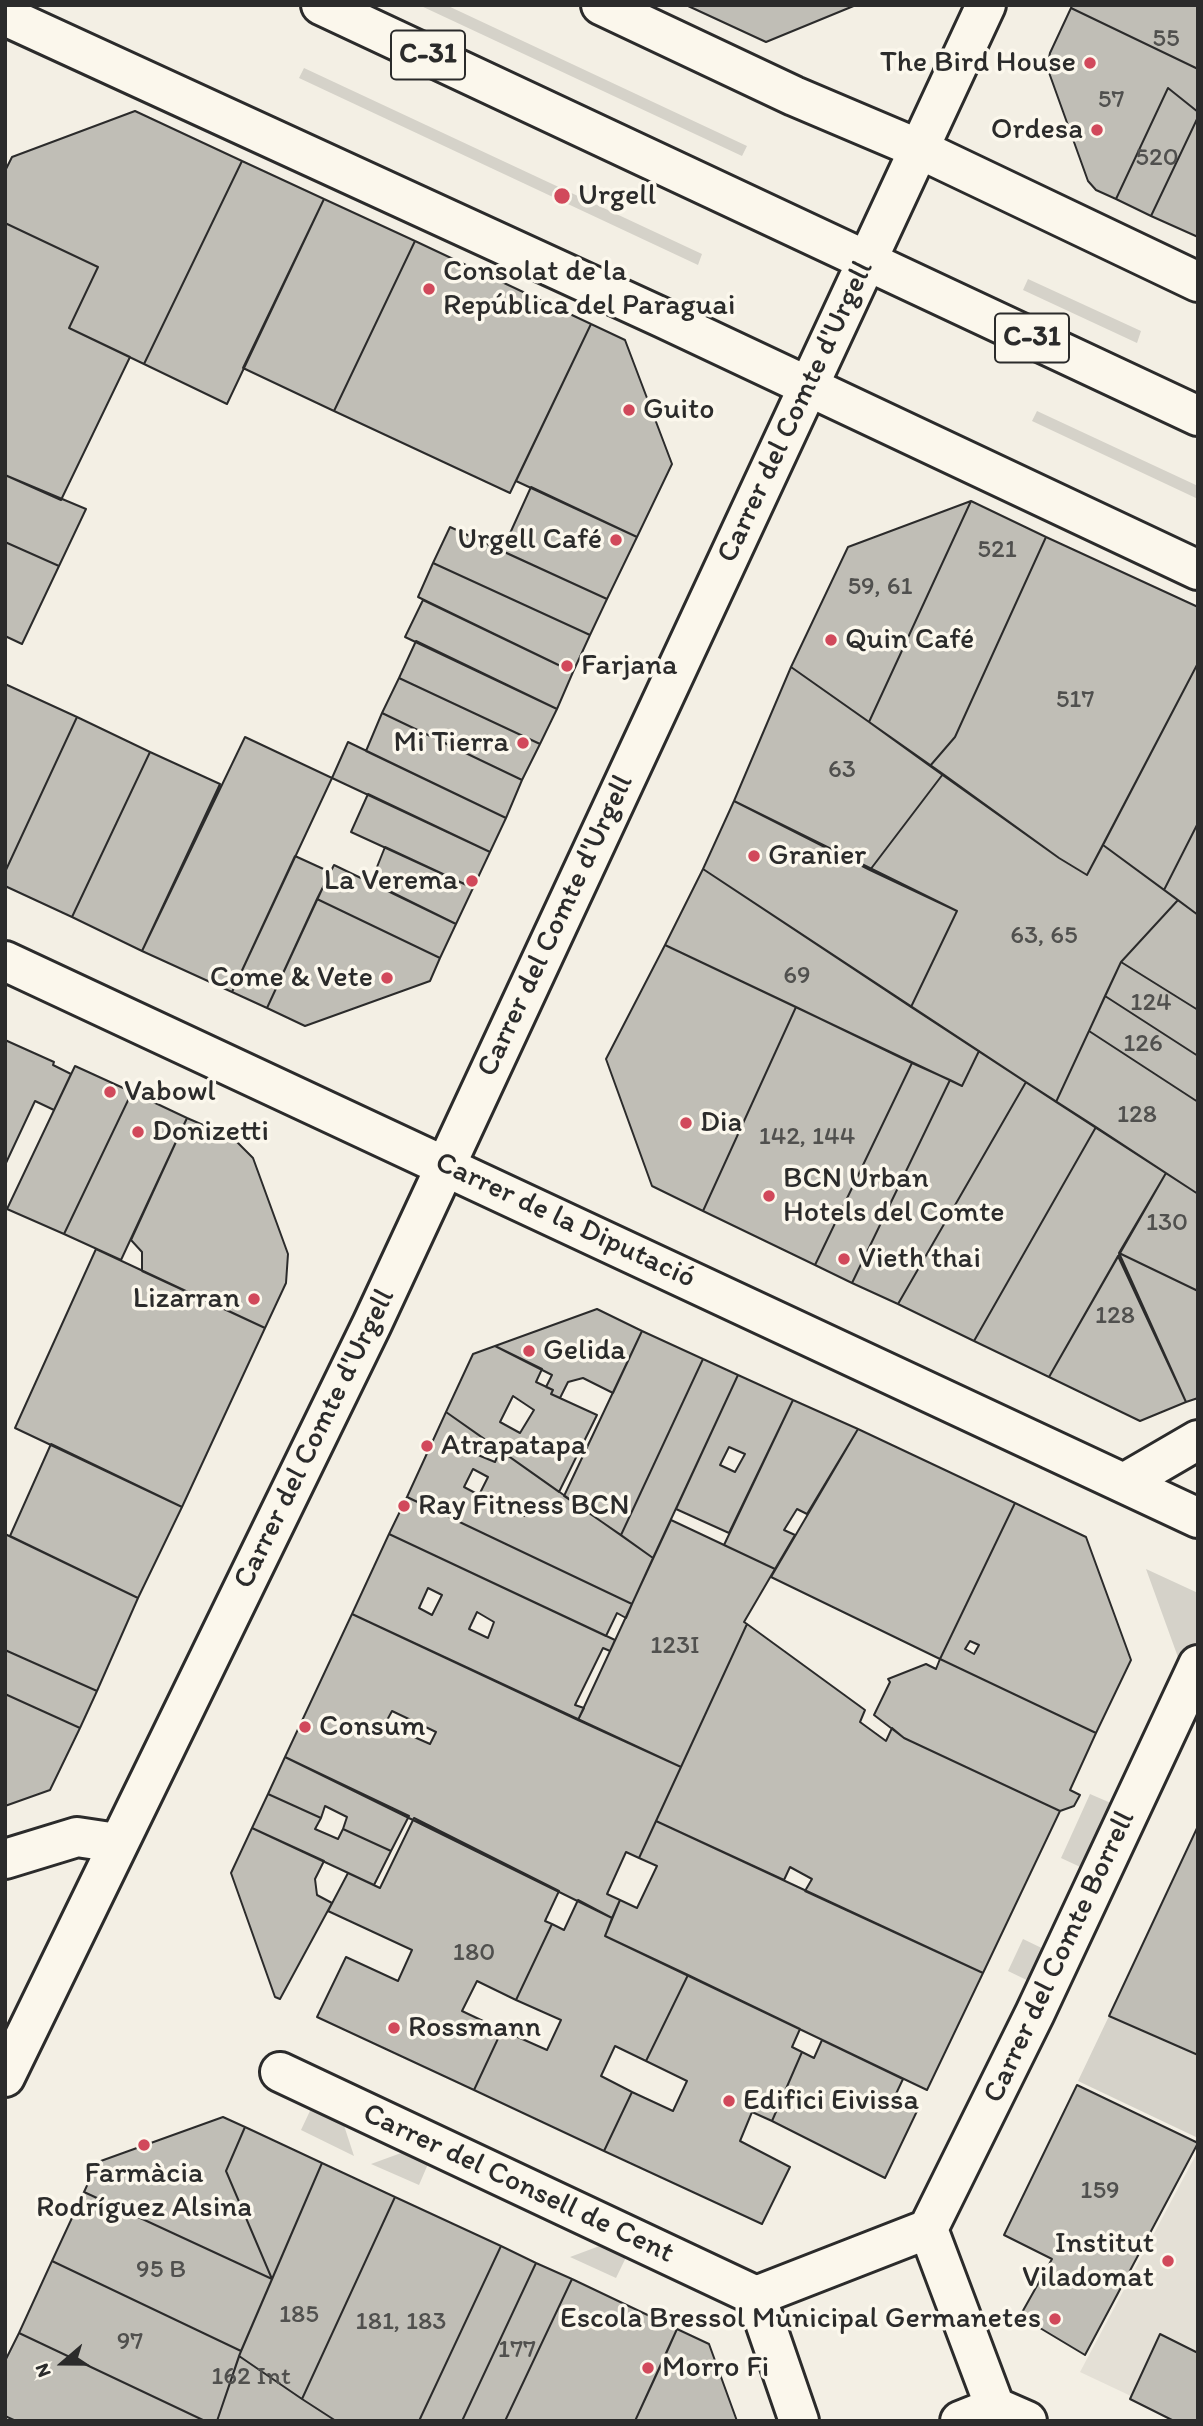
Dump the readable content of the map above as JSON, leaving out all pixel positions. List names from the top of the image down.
{
  "streets": {
    "street": [
      "C-31",
      "Carrer del Comte d'Urgell",
      "Carrer de la Diputació",
      "Carrer del Comte Borrell",
      "Carrer del Consell de Cent"
    ]
  },
  "crossings": [
    ["C-31", "Carrer del Comte d'Urgell"],
    ["Carrer del Comte d'Urgell", "Carrer de la Diputació"]
  ],
  "places": [
    "The Bird House",
    "Ordesa",
    "Urgell",
    "Consolat de la República del Paraguai",
    "Guito",
    "Urgell Café",
    "Quin Café",
    "Farjana",
    "Mi Tierra",
    "Granier",
    "La Verema",
    "Come & Vete",
    "Vabowl",
    "Dia",
    "Donizetti",
    "BCN Urban Hotels del Comte",
    "Vieth thai",
    "Lizarran",
    "Gelida",
    "Atrapatapa",
    "Ray Fitness BCN",
    "Consum",
    "Rossmann",
    "Edifici Eivissa",
    "Farmàcia Rodríguez Alsina",
    "Institut Viladomat",
    "Escola Bressol Municipal Germanetes",
    "Morro Fi"
  ],
  "house_numbers": [
    "55",
    "57",
    "520",
    "521",
    "59, 61",
    "517",
    "63",
    "63, 65",
    "69",
    "124",
    "126",
    "128",
    "142, 144",
    "130",
    "128",
    "123I",
    "180",
    "159",
    "95 B",
    "185",
    "181, 183",
    "97",
    "177",
    "162 Int"
  ],
  "north": "left"
}
